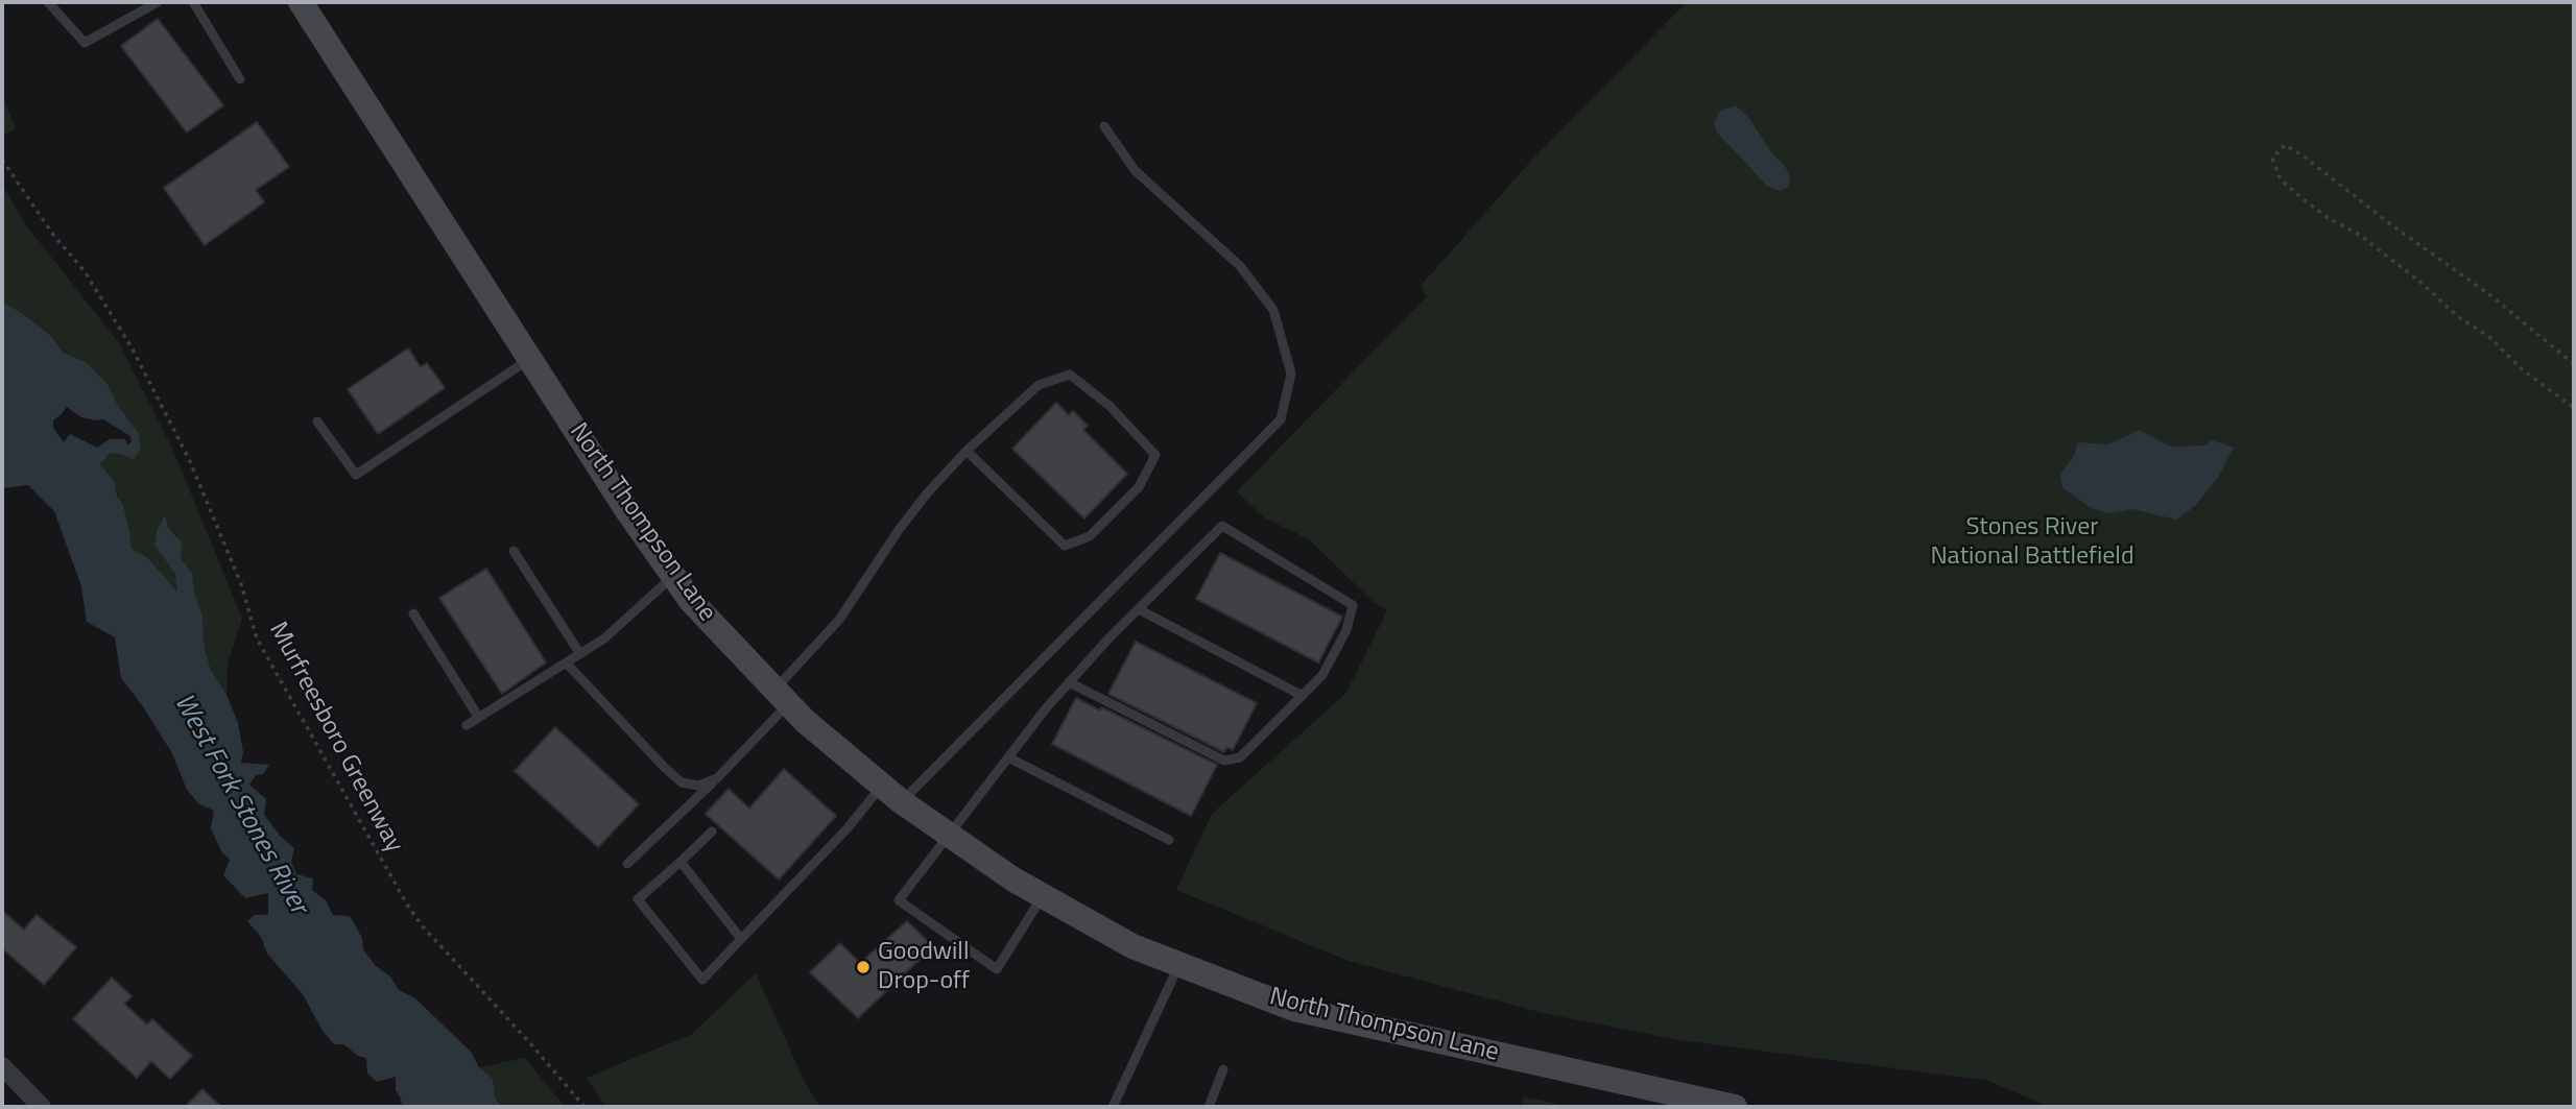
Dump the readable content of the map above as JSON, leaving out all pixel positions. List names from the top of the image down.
{
  "streets": {
    "main road": ["North Thompson Lane"],
    "path": ["Murfreesboro Greenway"]
  },
  "water": ["West Fork Stones River"],
  "parks": ["Stones River National Battlefield"],
  "places": ["Goodwill Drop-off"]
}
